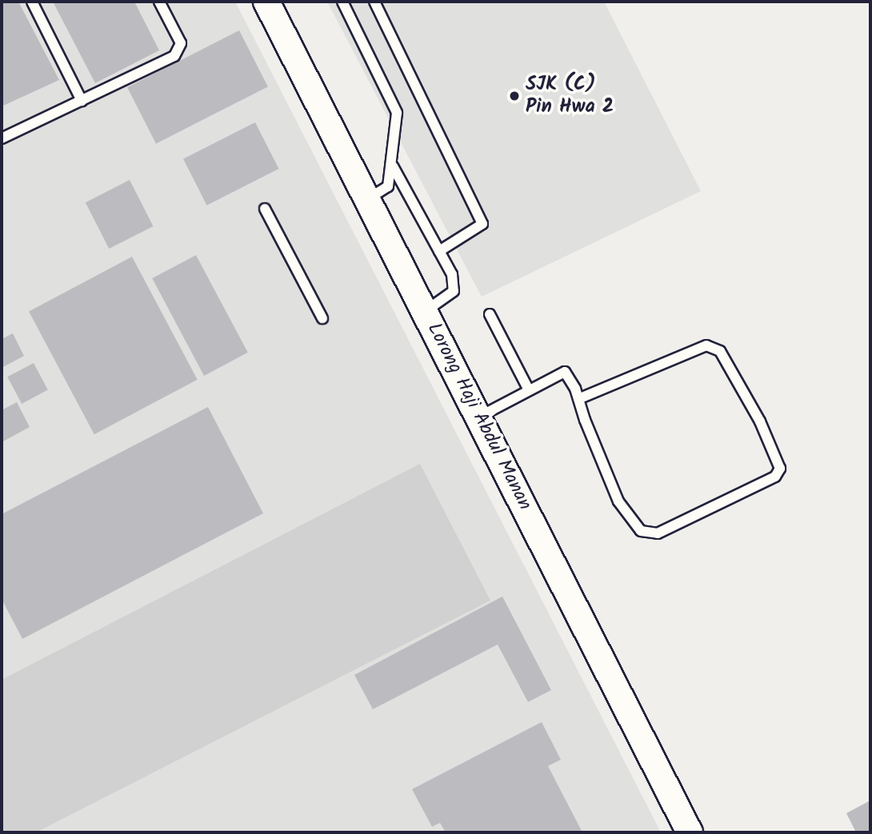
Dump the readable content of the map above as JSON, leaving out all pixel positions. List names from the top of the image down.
{
  "streets": {
    "street": ["Lorong Haji Abdul Manan"]
  },
  "places": ["SJK (C) Pin Hwa 2"]
}
